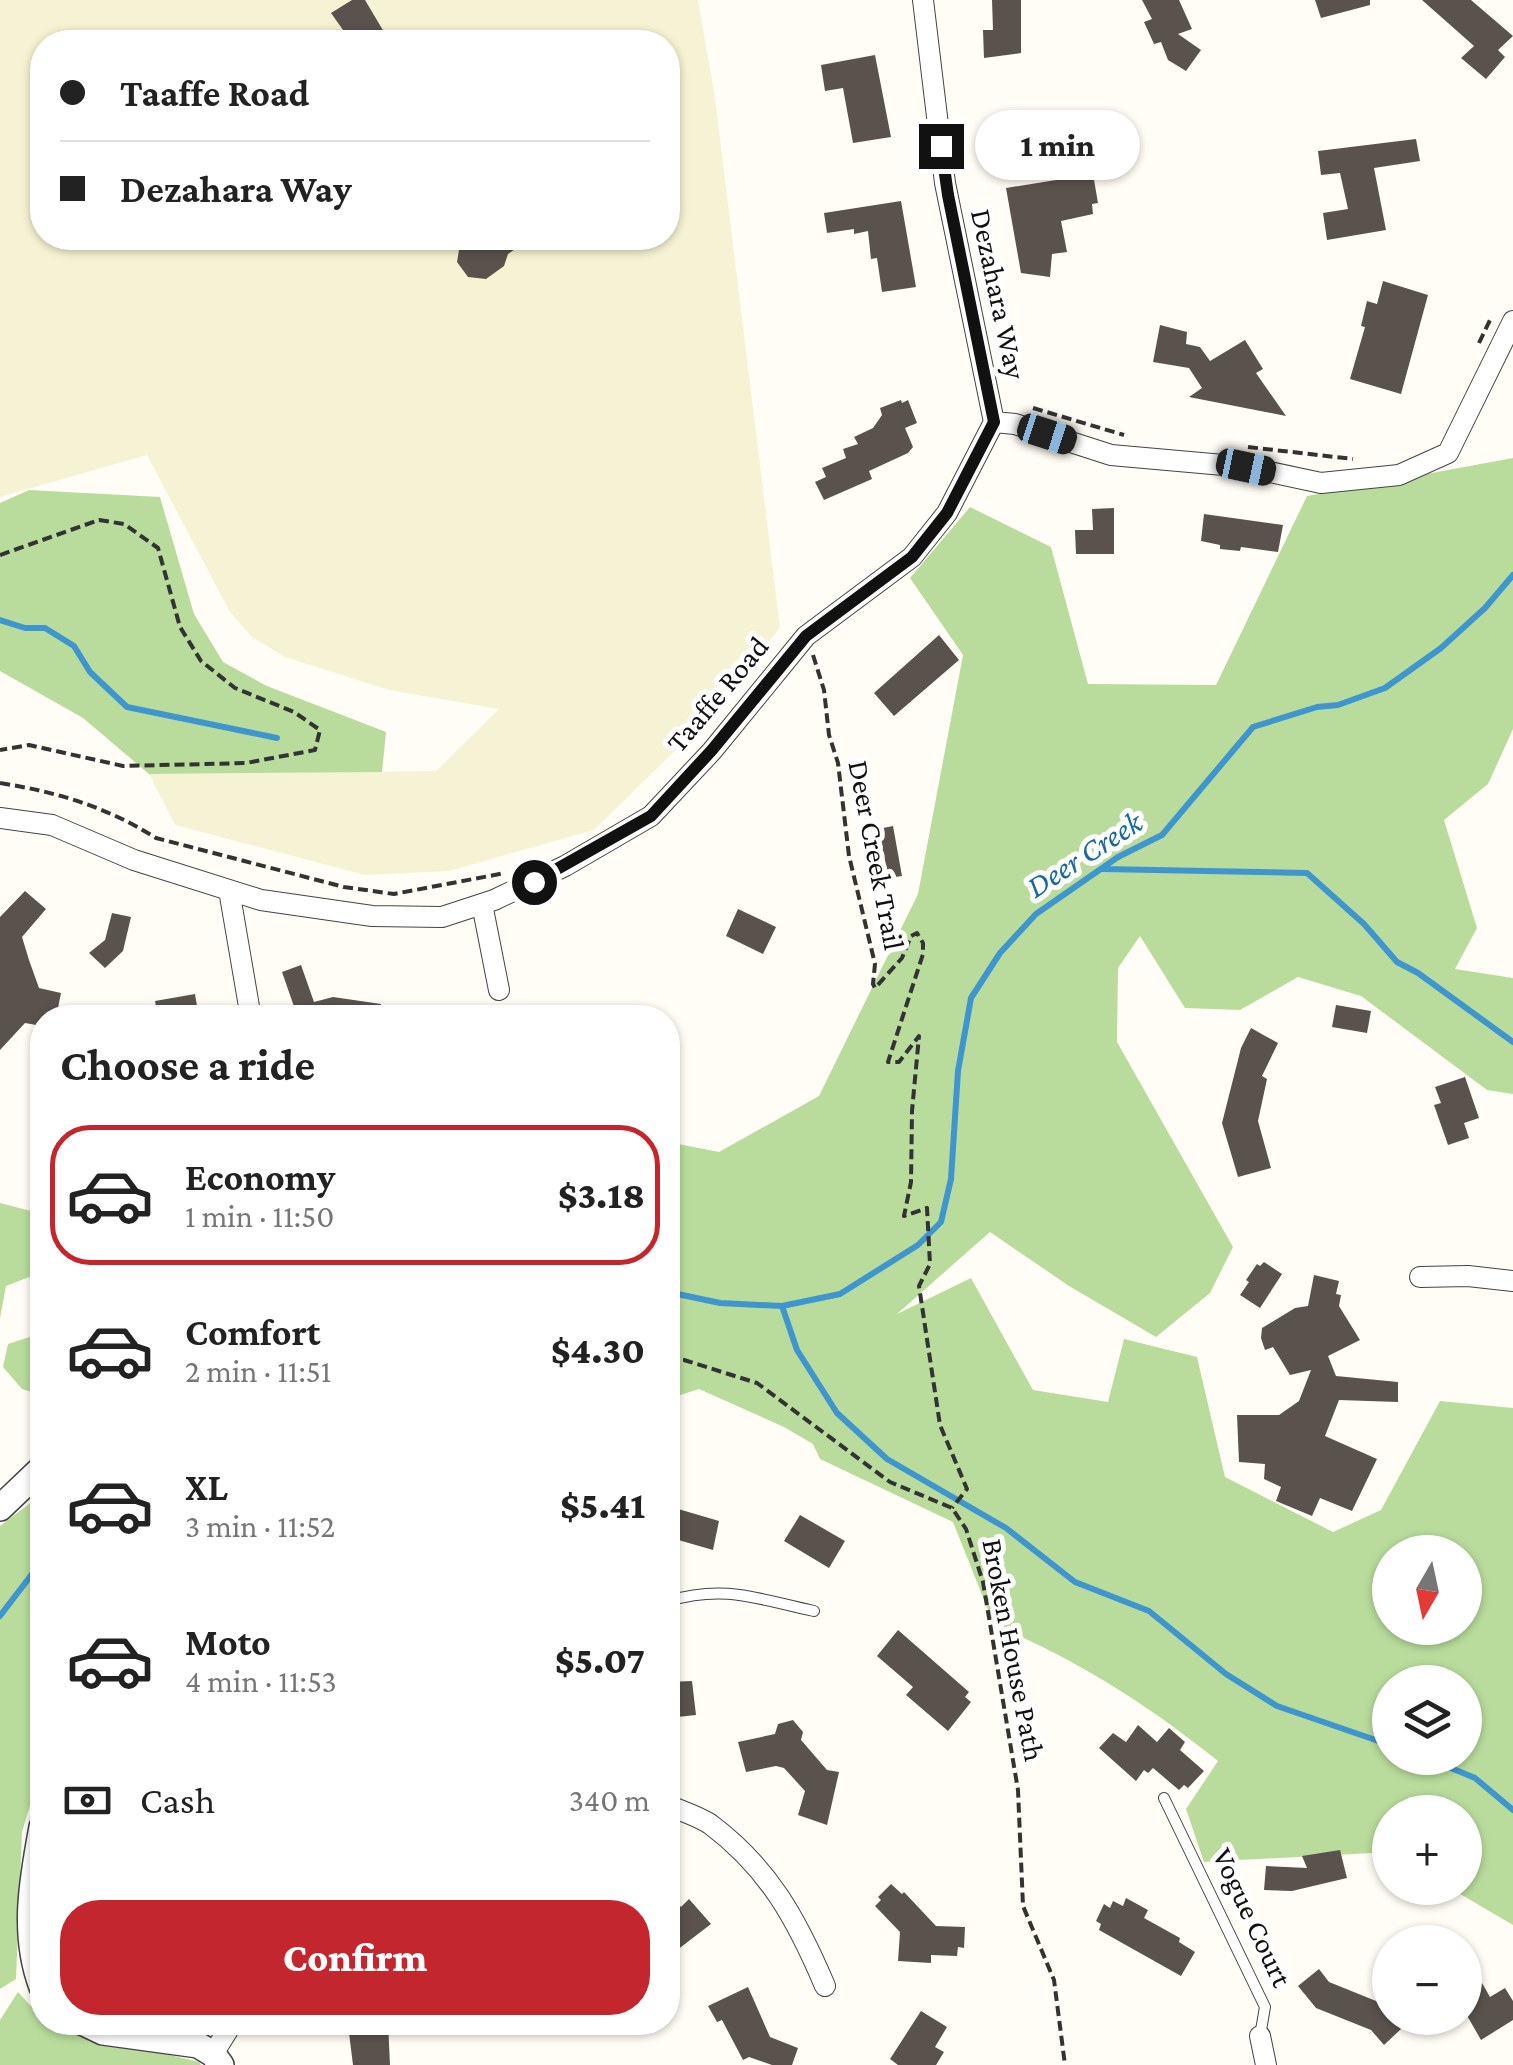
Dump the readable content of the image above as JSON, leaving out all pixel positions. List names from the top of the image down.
{
  "streets": {
    "street": ["Dezahara Way", "Taaffe Road", "Vogue Court"],
    "path": ["Deer Creek Trail", "Broken House Path"]
  },
  "crossings": [
    ["Dezahara Way", "Taaffe Road"],
    ["Taaffe Road", "Deer Creek Trail"],
    ["Deer Creek Trail", "Broken House Path"]
  ],
  "water": ["Deer Creek"],
  "north": "bottom",
  "page": {
    "banner": ["Taaffe Road", "Dezahara Way"],
    "bubble": "1 min",
    "heading": "Choose a ride",
    "list": [
      {
        "name": "Economy",
        "note": "1 min · 11:50",
        "value": "$3.18"
      },
      {
        "name": "Comfort",
        "note": "2 min · 11:51",
        "value": "$4.30"
      },
      {
        "name": "XL",
        "note": "3 min · 11:52",
        "value": "$5.41"
      },
      {
        "name": "Moto",
        "note": "4 min · 11:53",
        "value": "$5.07"
      }
    ],
    "map_buttons": ["+", "−"],
    "pay": ["Cash", "340 m"],
    "buttons": "Confirm"
  }
}
